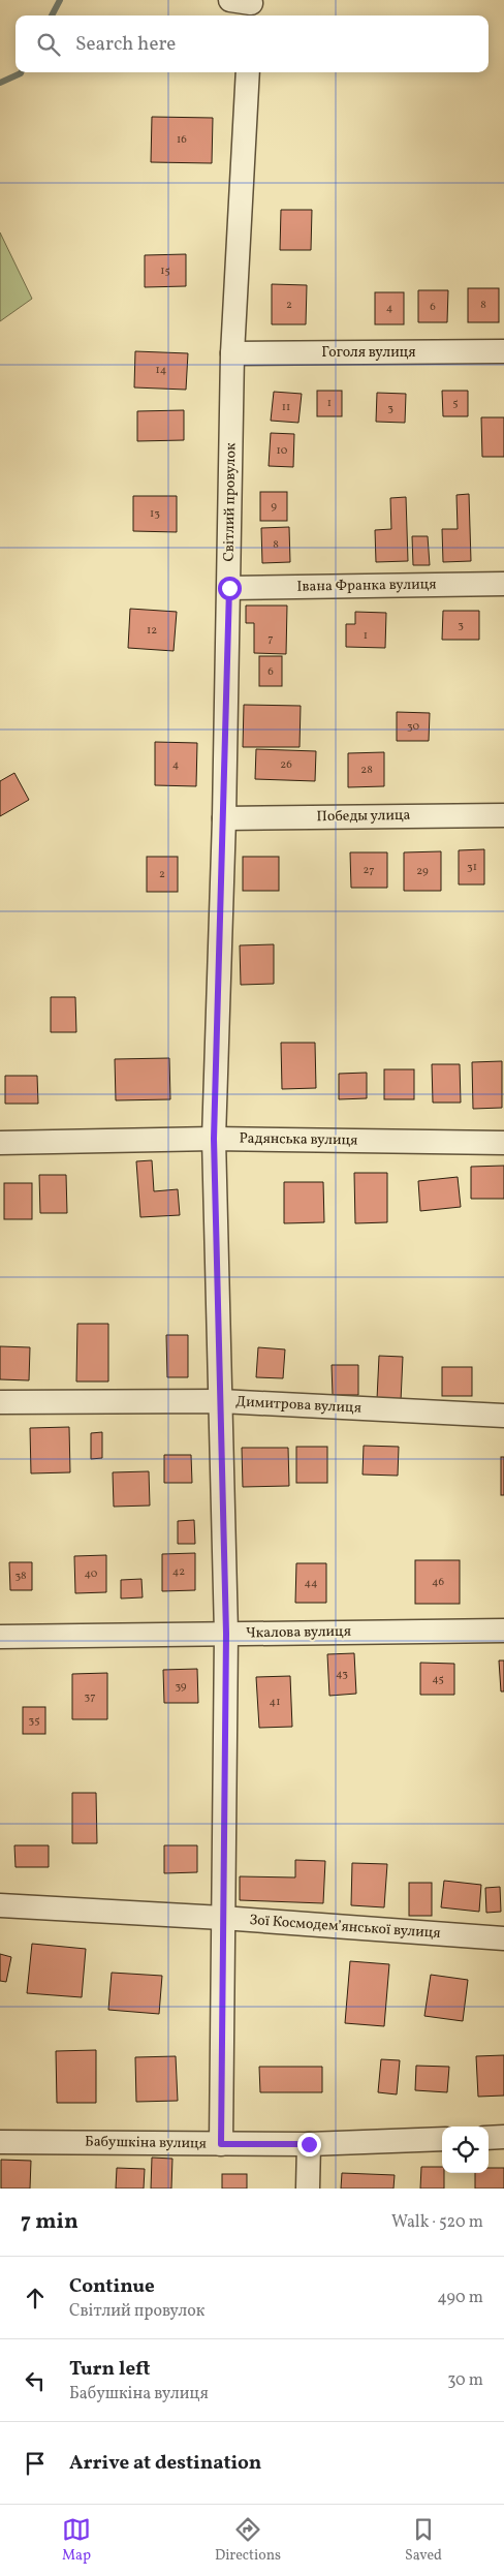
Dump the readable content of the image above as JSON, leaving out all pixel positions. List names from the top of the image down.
{
  "streets": {
    "street": [
      "Гоголя вулиця",
      "Світлий провулок",
      "Івана Франка вулиця",
      "Победы улица",
      "Радянська вулиця",
      "Димитрова вулиця",
      "Чкалова вулиця",
      "Зої Космодем’янської вулиця",
      "Бабушкіна вулиця"
    ]
  },
  "crossings": [
    ["Гоголя вулиця", "Світлий провулок"],
    ["Світлий провулок", "Івана Франка вулиця"],
    ["Світлий провулок", "Победы улица"],
    ["Світлий провулок", "Радянська вулиця"],
    ["Світлий провулок", "Димитрова вулиця"],
    ["Світлий провулок", "Чкалова вулиця"],
    ["Світлий провулок", "Зої Космодем’янської вулиця"],
    ["Світлий провулок", "Бабушкіна вулиця"]
  ],
  "house_numbers": [
    "16",
    "15",
    "2",
    "8",
    "6",
    "4",
    "14",
    "1",
    "5",
    "11",
    "3",
    "10",
    "9",
    "13",
    "8",
    "3",
    "12",
    "1",
    "7",
    "6",
    "30",
    "4",
    "26",
    "28",
    "31",
    "27",
    "29",
    "2",
    "42",
    "40",
    "38",
    "46",
    "44",
    "43",
    "45",
    "39",
    "37",
    "41",
    "35"
  ],
  "page": {
    "search": "Search here",
    "heading": ["7 min", "Walk · 520 m"],
    "list": [
      ["Continue", "Світлий провулок", "490 m"],
      ["Turn left", "Бабушкіна вулиця", "30 m"],
      "Arrive at destination"
    ],
    "nav": ["Map", "Directions", "Saved"]
  }
}
